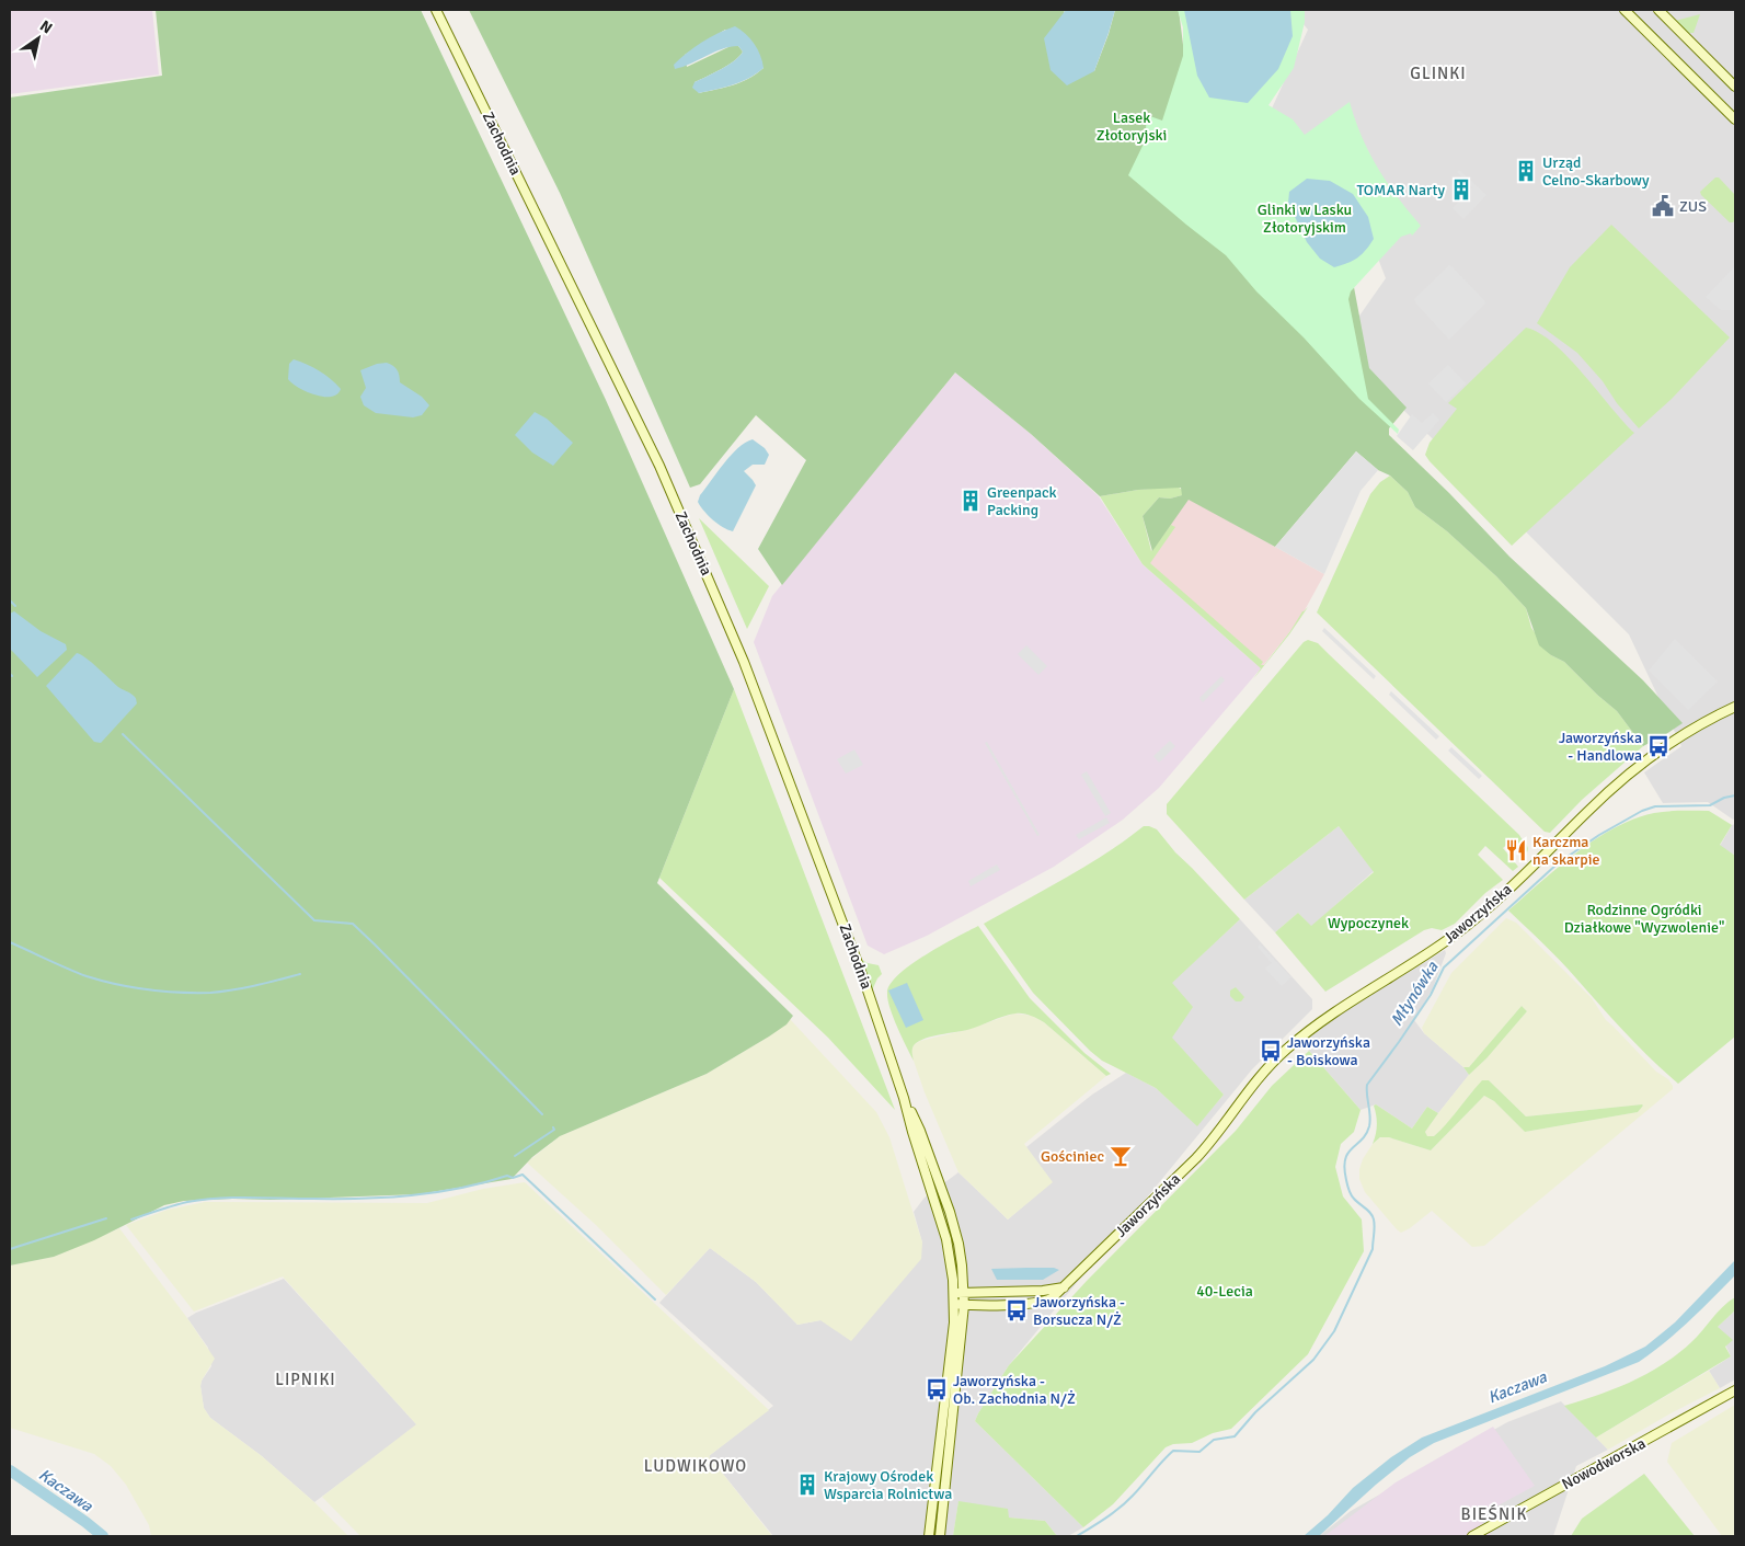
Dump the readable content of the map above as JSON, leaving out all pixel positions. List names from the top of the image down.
{
  "streets": {
    "main road": ["Zachodnia", "Jaworzyńska", "Nowodworska"]
  },
  "districts": [
    "GLINKI",
    "LIPNIKI",
    "LUDWIKOWO",
    "BIEŚNIK"
  ],
  "water": ["Młynówka", "Kaczawa"],
  "parks": [
    "Lasek Złotoryjski",
    "Glinki w Lasku Złotoryjskim",
    "Rodzinne Ogródki Działkowe \"Wyzwolenie\"",
    "Wypoczynek",
    "40-Lecia"
  ],
  "places": {
    "building": [
      "Urząd Celno-Skarbowy",
      "TOMAR Narty",
      "Greenpack Packing",
      "Krajowy Ośrodek Wsparcia Rolnictwa"
    ],
    "public building": ["ZUS"],
    "bus stop": [
      "Jaworzyńska - Handlowa",
      "Jaworzyńska - Boiskowa",
      "Jaworzyńska - Borsucza N/Ż",
      "Jaworzyńska - Ob. Zachodnia N/Ż"
    ],
    "restaurant": ["Karczma na skarpie"],
    "bar": ["Gościniec"]
  },
  "north": "top right"
}
